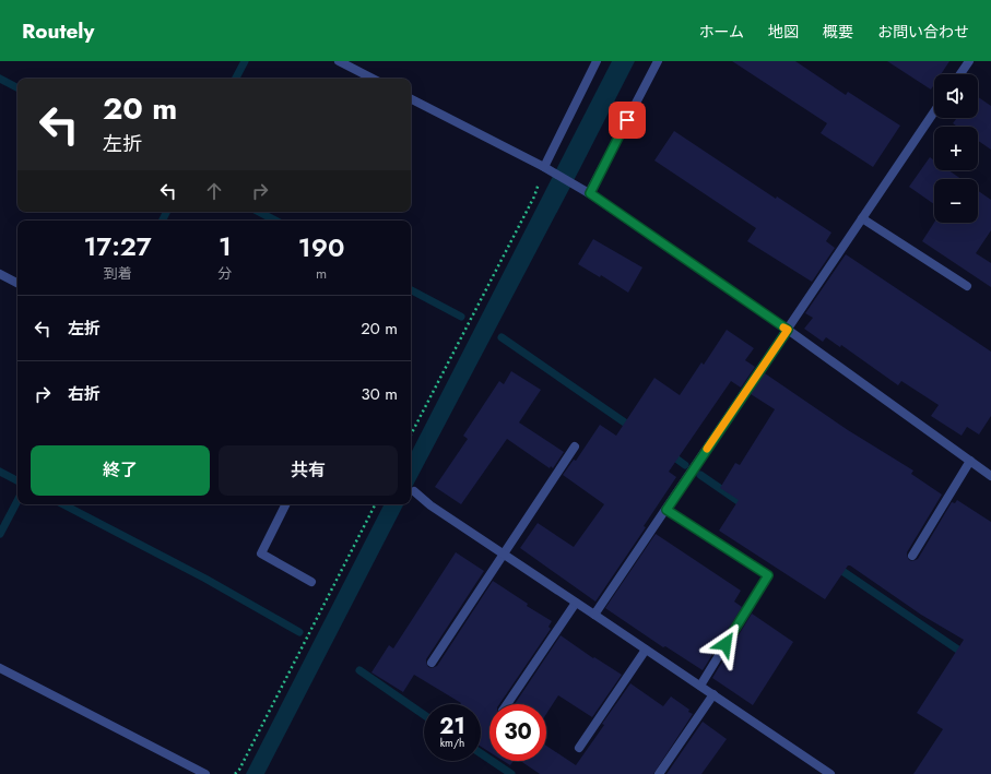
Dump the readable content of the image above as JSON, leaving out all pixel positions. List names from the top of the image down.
{
  "page": {
    "header": "Routely",
    "nav": [
      "ホーム",
      "地図",
      "概要",
      "お問い合わせ"
    ],
    "map_buttons": ["+", "−"],
    "turn": ["20 m", "左折"],
    "eta": [
      "17:27",
      "到着",
      "1",
      "分",
      "190",
      "m"
    ],
    "list": [
      {
        "name": "左折",
        "value": "20 m"
      },
      {
        "name": "右折",
        "value": "30 m"
      }
    ],
    "buttons": ["終了", "共有"],
    "speed": "21 km/h",
    "limit": "30"
  }
}
